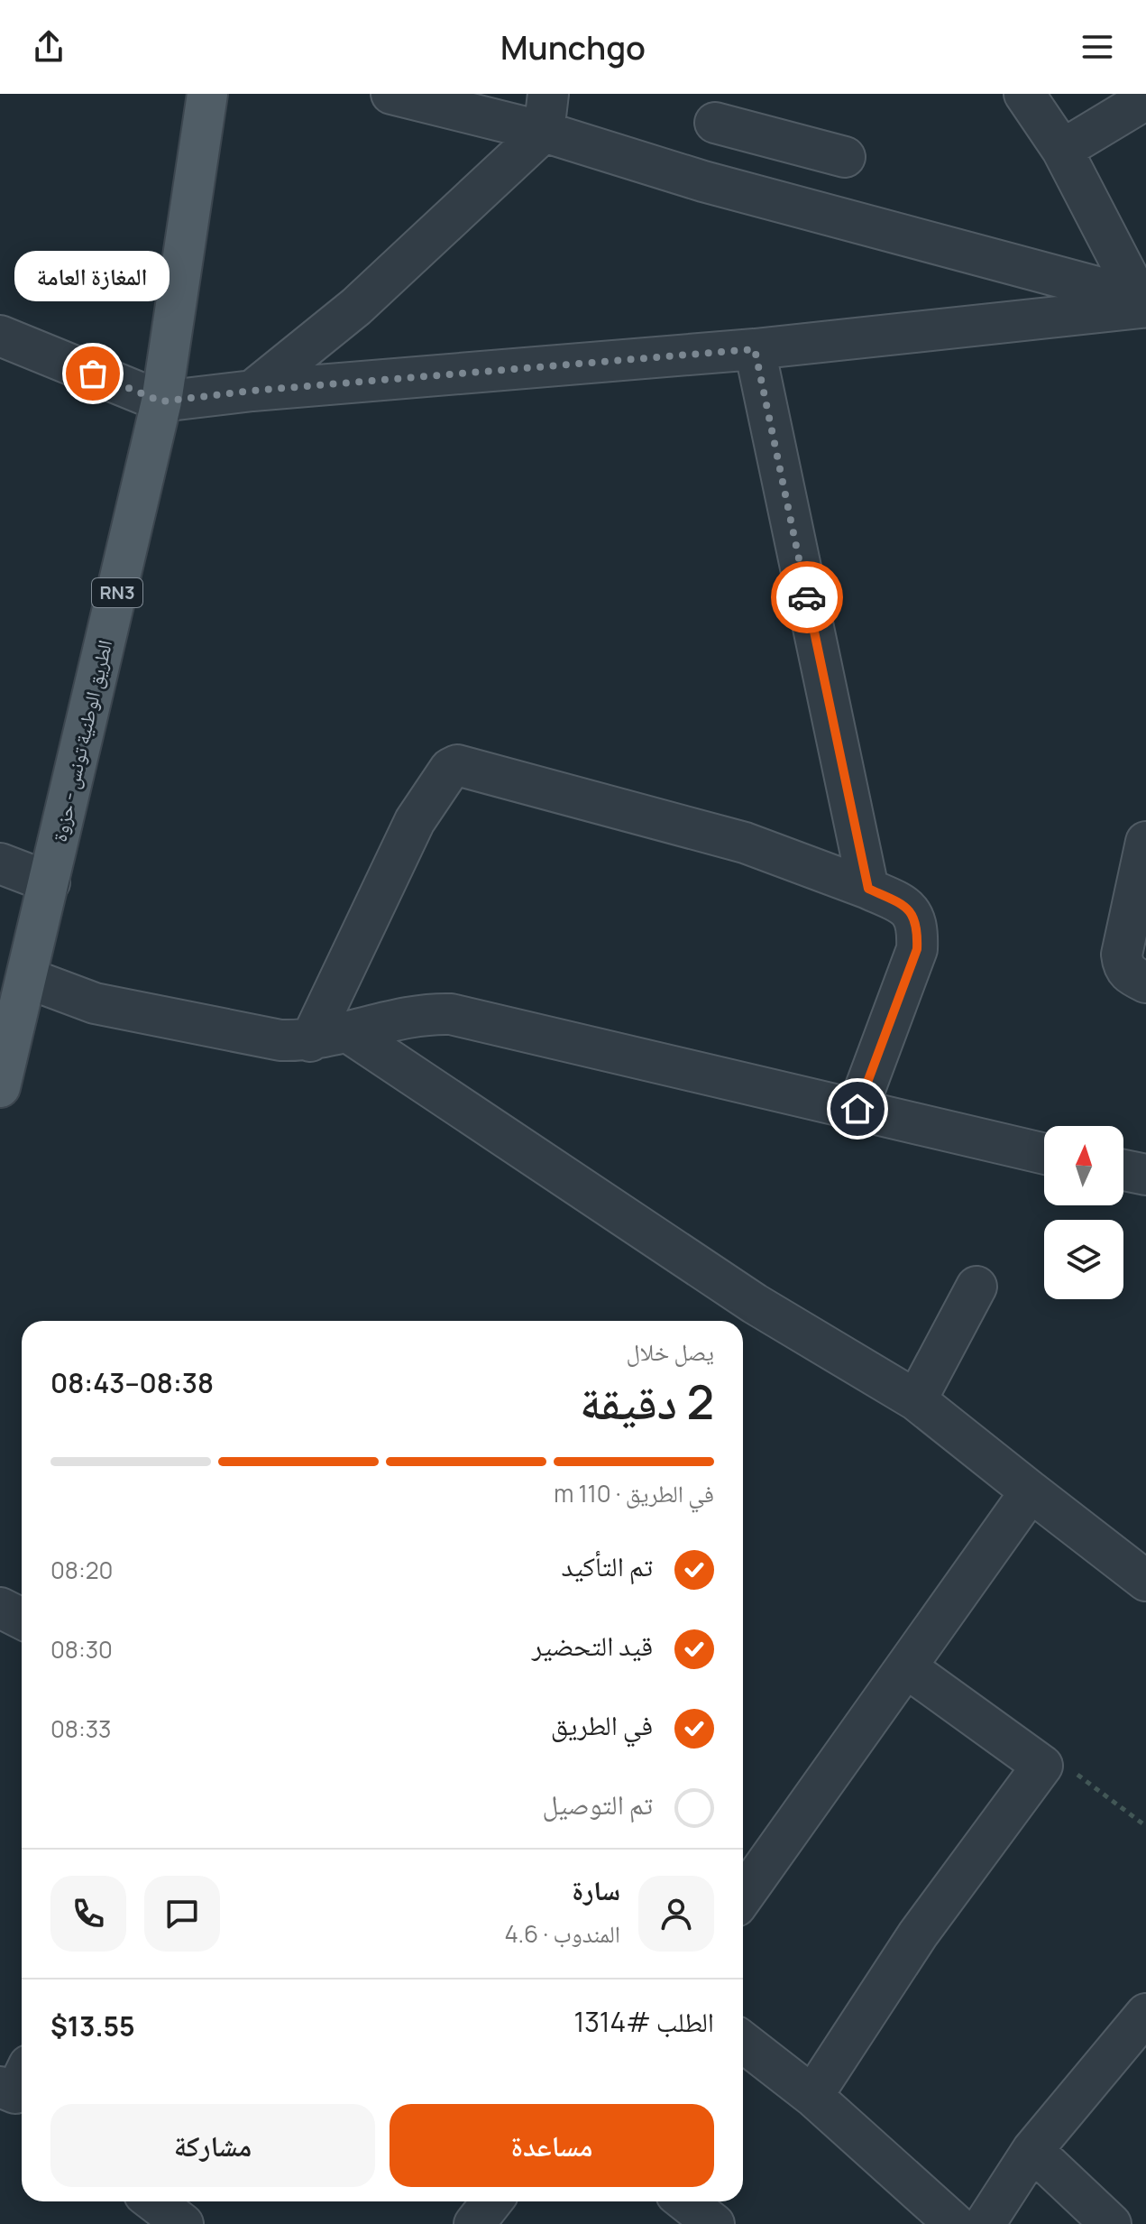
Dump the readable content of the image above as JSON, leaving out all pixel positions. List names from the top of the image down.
{
  "streets": {
    "main road": ["RN3", "الطريق الوطنية تونس - حزوة"]
  },
  "places": ["المغازة العامة"],
  "north": "top",
  "page": {
    "header": "Munchgo",
    "bubble": "المغازة العامة",
    "heading": ["2 دقيقة", "يصل خلال", "08:38–08:43"],
    "panel": [
      "سارة",
      "المندوب · 4.6",
      "الطلب #1314",
      "$13.55"
    ],
    "bar": "في الطريق · 110 m",
    "list": [
      ["تم التأكيد", "08:20"],
      ["قيد التحضير", "08:30"],
      ["في الطريق", "08:33"],
      "تم التوصيل"
    ],
    "buttons": ["مساعدة", "مشاركة"]
  }
}
